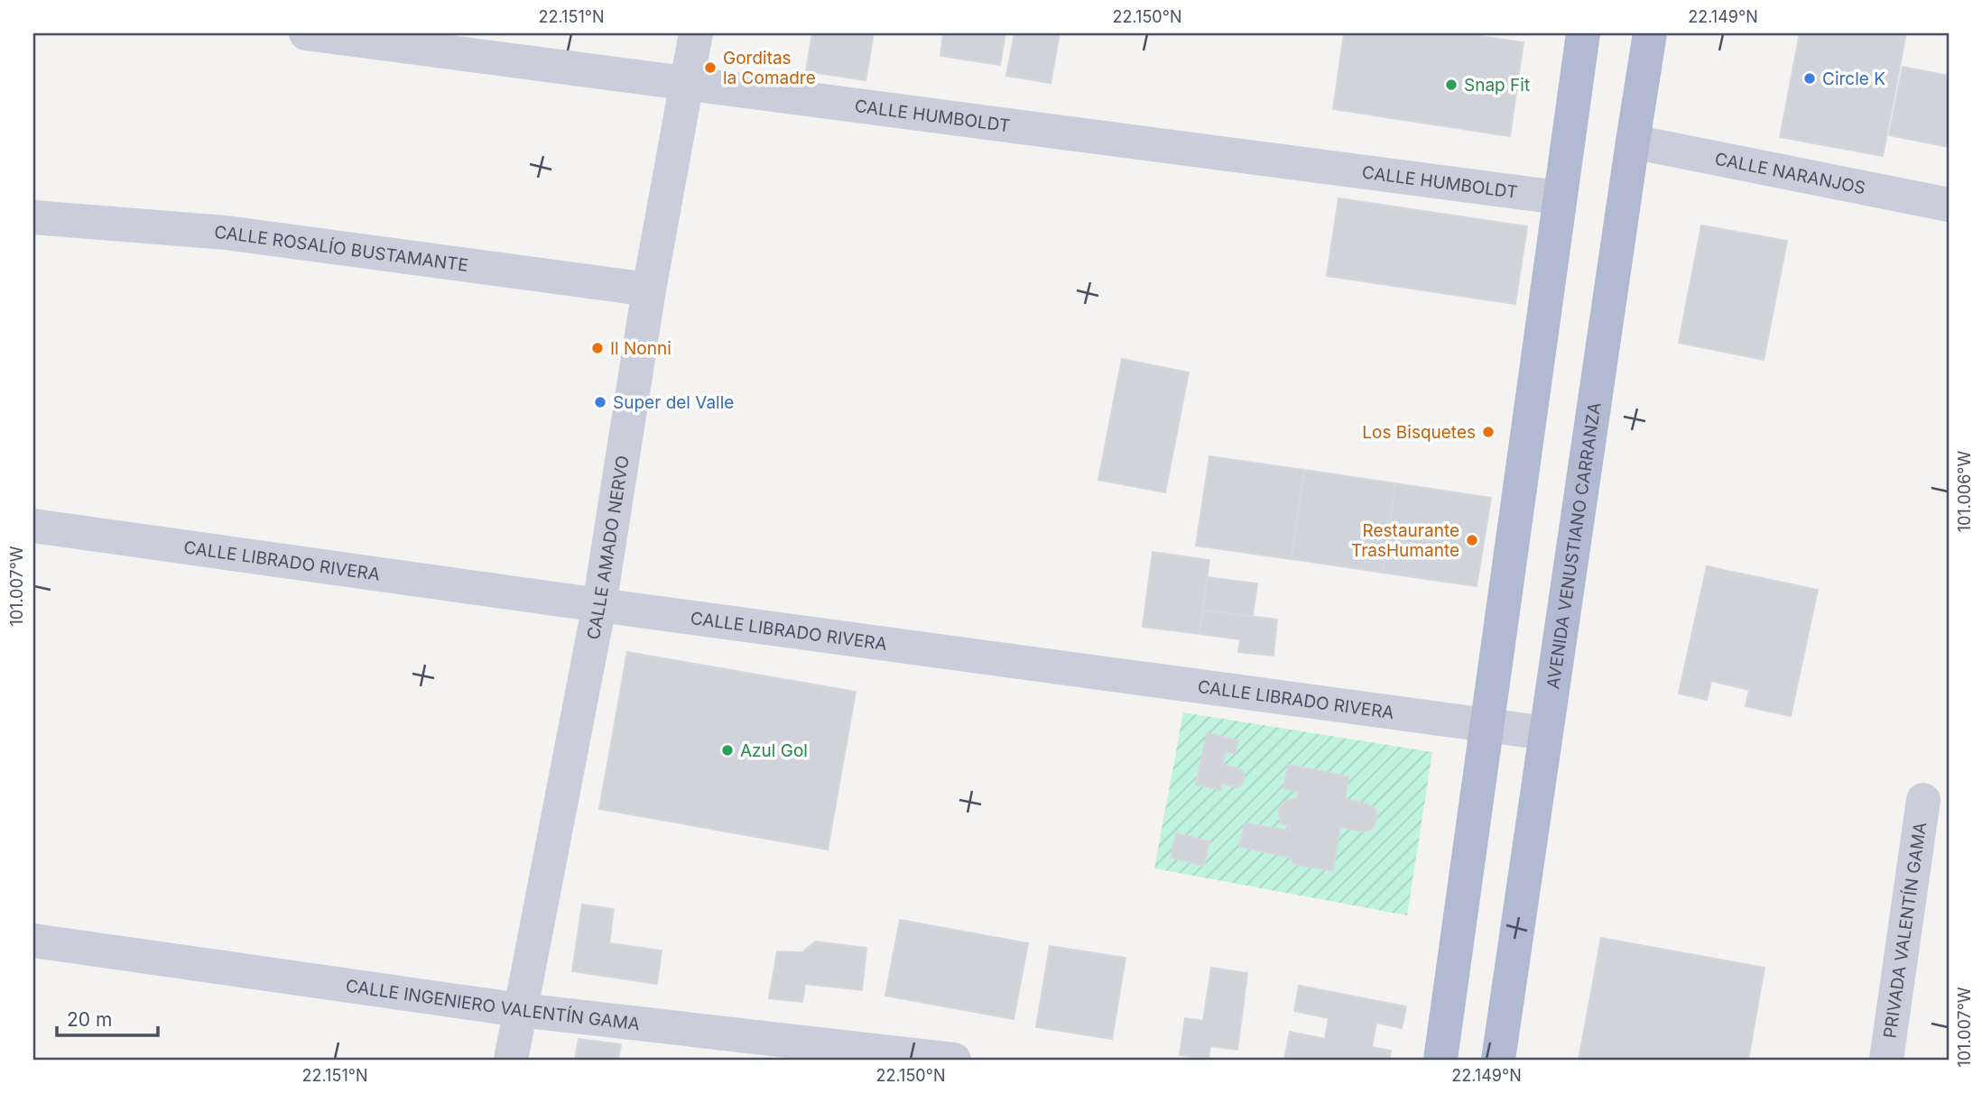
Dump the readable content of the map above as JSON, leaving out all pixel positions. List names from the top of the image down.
{
  "streets": {
    "main road": ["AVENIDA VENUSTIANO CARRANZA"],
    "street": [
      "CALLE HUMBOLDT",
      "CALLE NARANJOS",
      "CALLE ROSALÍO BUSTAMANTE",
      "CALLE AMADO NERVO",
      "CALLE LIBRADO RIVERA",
      "PRIVADA VALENTÍN GAMA",
      "CALLE INGENIERO VALENTÍN GAMA"
    ]
  },
  "crossings": [
    ["CALLE HUMBOLDT", "CALLE AMADO NERVO"],
    ["CALLE NARANJOS", "AVENIDA VENUSTIANO CARRANZA"],
    ["CALLE ROSALÍO BUSTAMANTE", "CALLE AMADO NERVO"],
    ["AVENIDA VENUSTIANO CARRANZA", "CALLE LIBRADO RIVERA"],
    ["CALLE AMADO NERVO", "CALLE LIBRADO RIVERA"],
    ["CALLE AMADO NERVO", "CALLE INGENIERO VALENTÍN GAMA"]
  ],
  "places": [
    "Gorditas la Comadre",
    "Circle K",
    "Snap Fit",
    "Il Nonni",
    "Super del Valle",
    "Los Bisquetes",
    "Restaurante TrasHumante",
    "Azul Gol"
  ],
  "scale_bar": "20 m",
  "coordinates": [
    "22.151°N",
    "22.150°N",
    "22.149°N",
    "101.006°W",
    "101.007°W"
  ]
}
